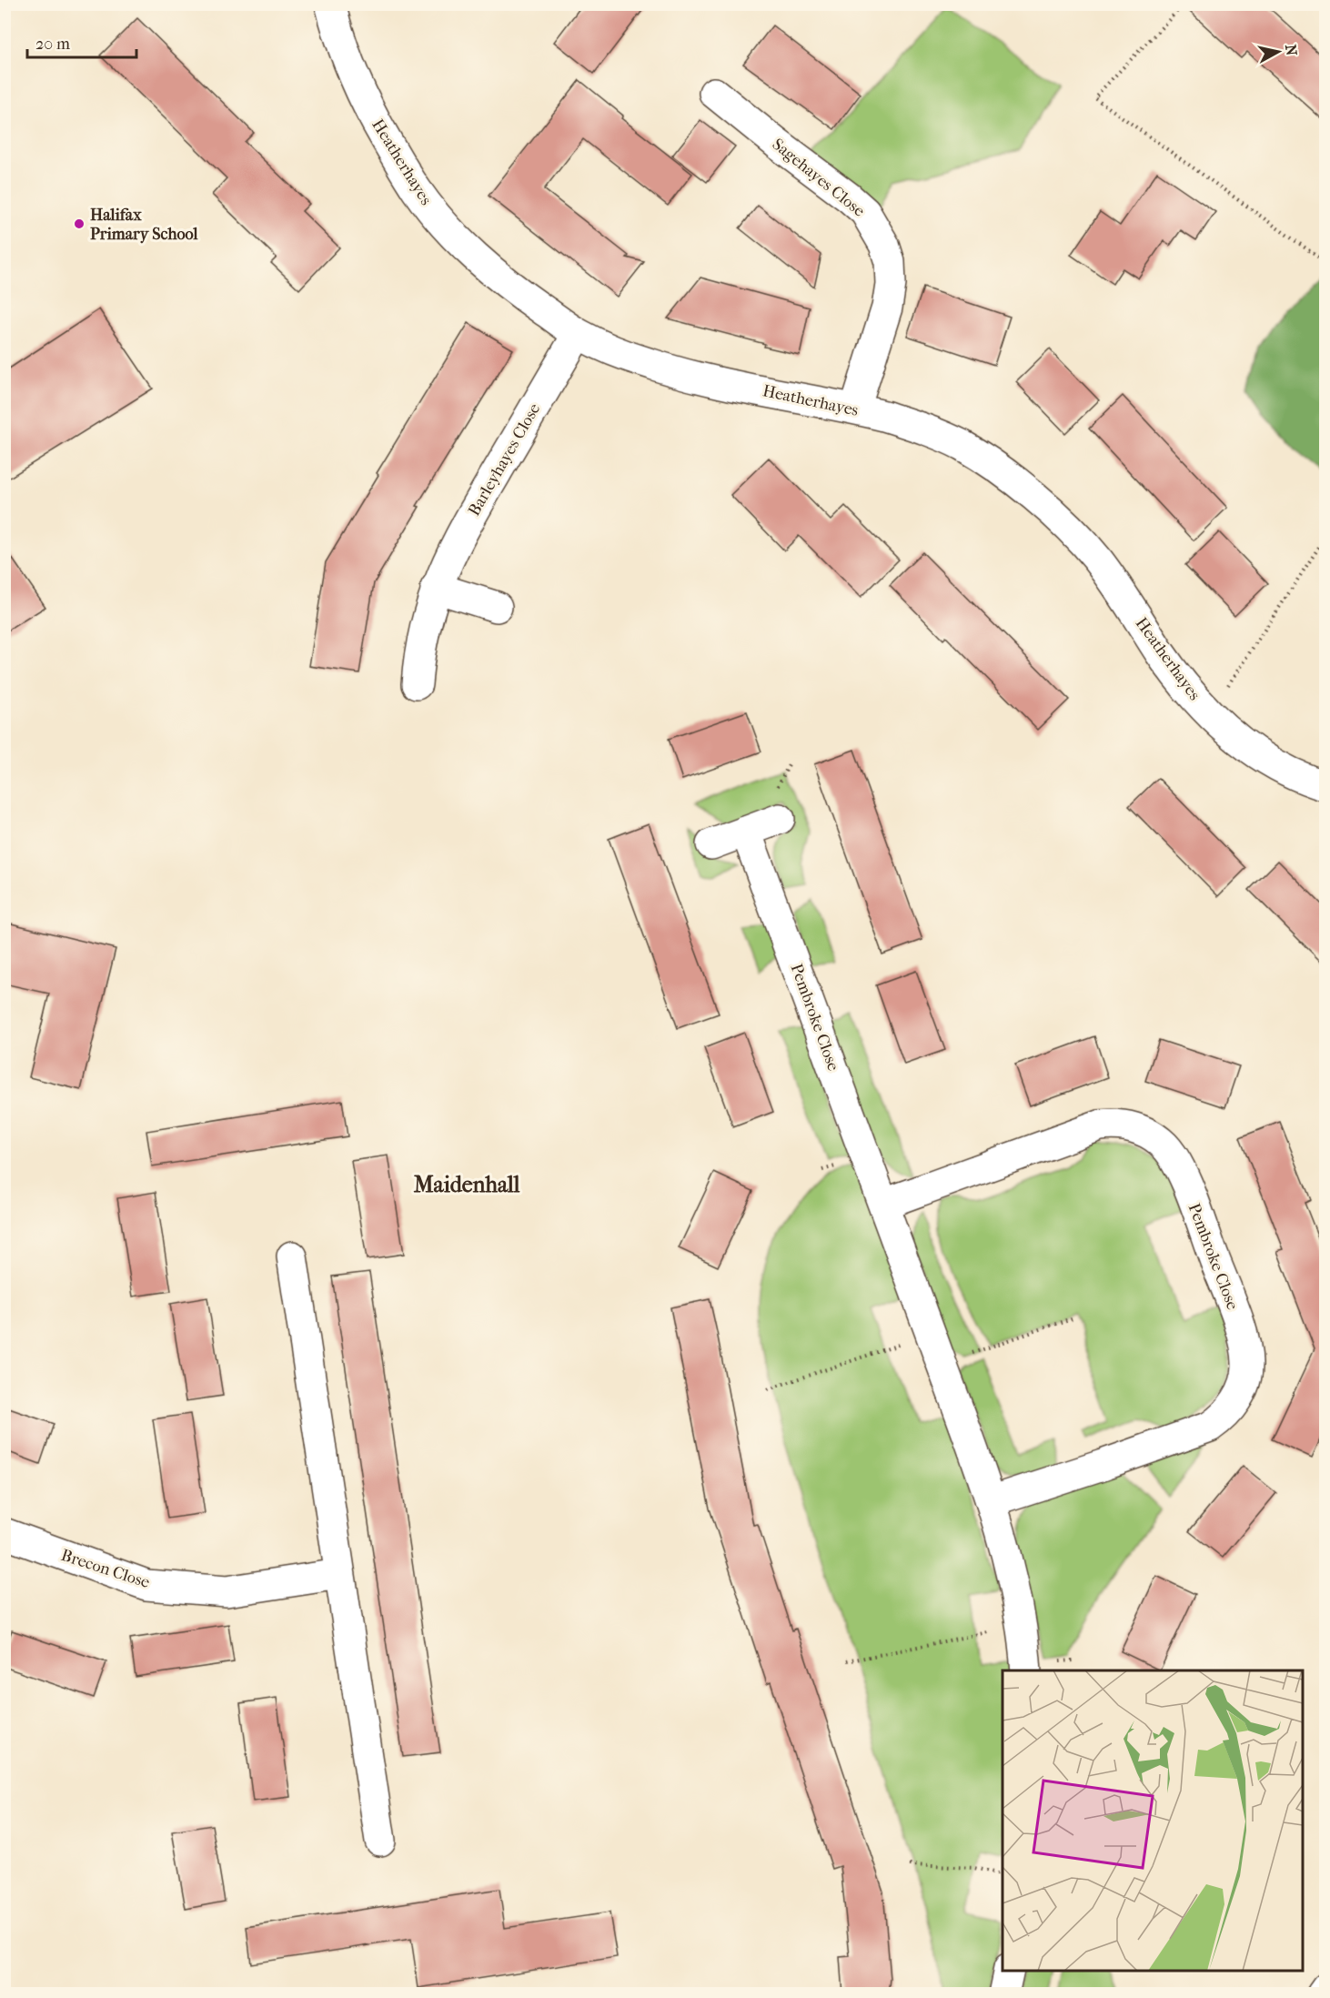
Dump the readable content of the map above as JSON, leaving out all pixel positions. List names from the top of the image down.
{
  "streets": {
    "street": [
      "Heatherhayes",
      "Sagehayes Close",
      "Barleyhayes Close",
      "Pembroke Close",
      "Brecon Close"
    ]
  },
  "crossings": [
    ["Heatherhayes", "Sagehayes Close"],
    ["Heatherhayes", "Barleyhayes Close"]
  ],
  "districts": ["Maidenhall"],
  "places": ["Halifax Primary School"],
  "scale_bar": "20 m",
  "north": "right"
}
